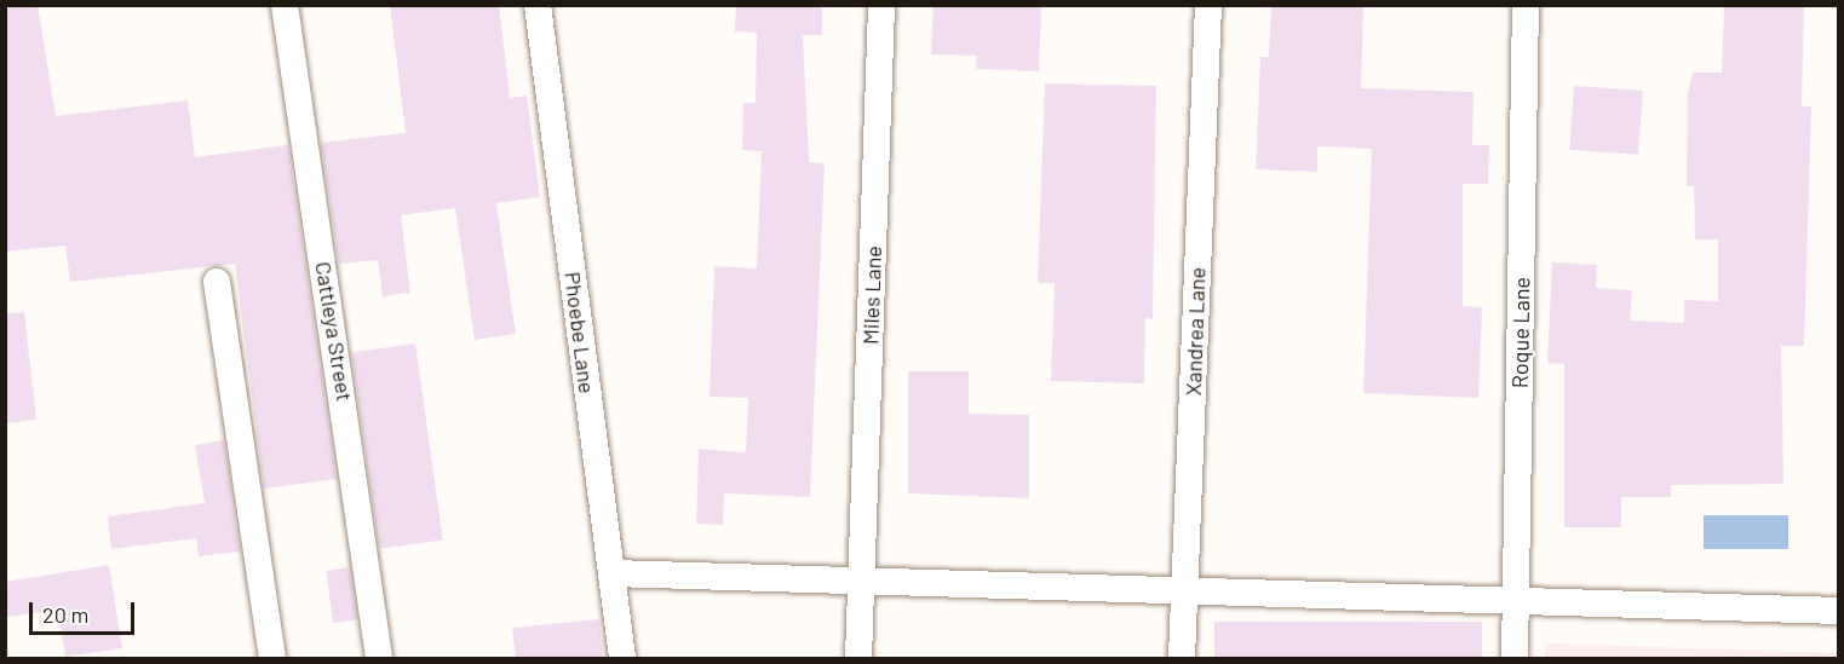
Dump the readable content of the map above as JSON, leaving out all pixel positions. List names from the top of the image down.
{
  "streets": {
    "street": [
      "Miles Lane",
      "Cattleya Street",
      "Xandrea Lane",
      "Phoebe Lane",
      "Roque Lane"
    ]
  },
  "scale_bar": "20 m"
}
